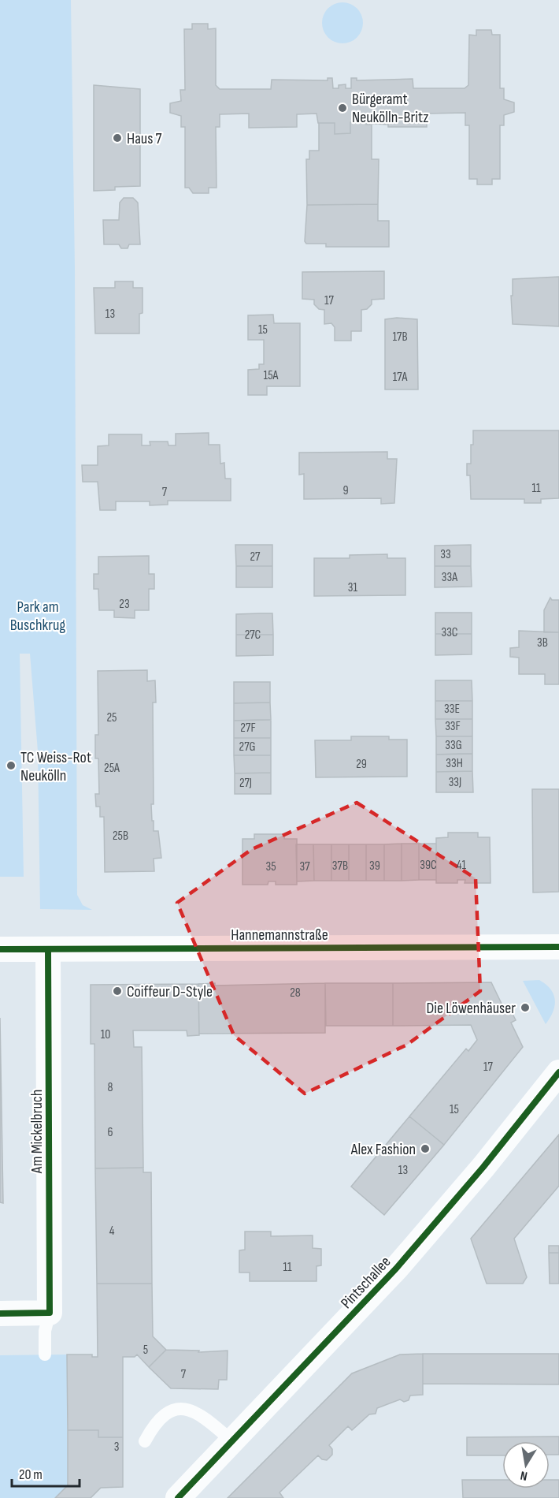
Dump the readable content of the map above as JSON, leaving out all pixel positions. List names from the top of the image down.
{
  "streets": {
    "street": ["Hannemannstraße", "Am Mickelbruch", "Pintschallee"]
  },
  "crossings": [
    ["Hannemannstraße", "Am Mickelbruch"]
  ],
  "parks": ["Park am Buschkrug"],
  "places": [
    "Bürgeramt Neukölln-Britz",
    "Haus 7",
    "TC Weiss-Rot Neukölln",
    "Coiffeur D-Style",
    "Die Löwenhäuser",
    "Alex Fashion"
  ],
  "house_numbers": [
    "17",
    "13",
    "15",
    "17B",
    "15A",
    "17A",
    "11",
    "9",
    "7",
    "33",
    "27",
    "33A",
    "31",
    "23",
    "33C",
    "27C",
    "3B",
    "33E",
    "25",
    "33F",
    "27F",
    "33G",
    "27G",
    "33H",
    "29",
    "25A",
    "33J",
    "27J",
    "25B",
    "39C",
    "41",
    "37B",
    "39",
    "35",
    "37",
    "28",
    "10",
    "17",
    "8",
    "15",
    "6",
    "13",
    "4",
    "11",
    "5",
    "7",
    "3"
  ],
  "scale_bar": "20 m",
  "north": "bottom"
}
